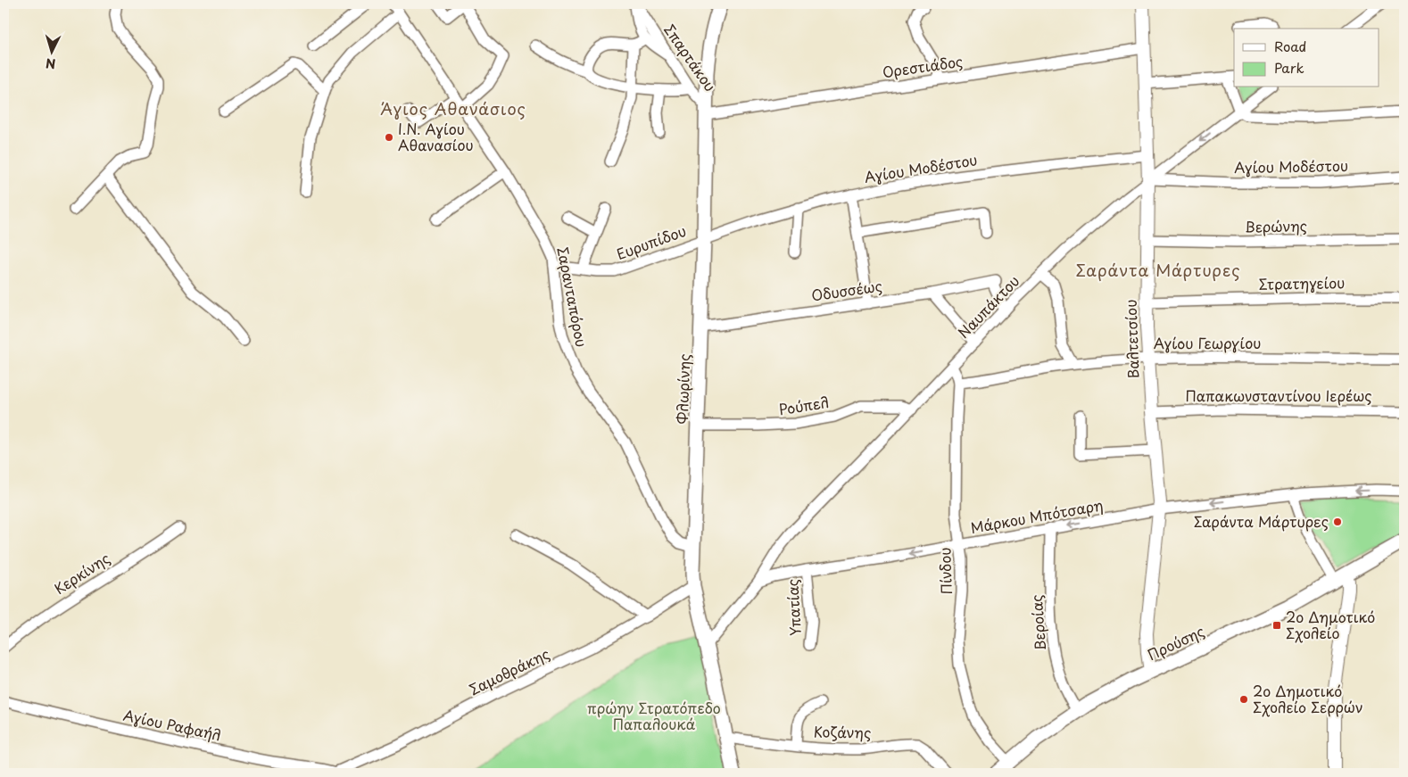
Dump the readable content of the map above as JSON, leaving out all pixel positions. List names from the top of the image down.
{
  "streets": {
    "main road": ["Φλωρίνης", "Προύσης"],
    "street": [
      "Σπαρτάκου",
      "Ορεστιάδος",
      "Αγίου Μοδέστου",
      "Βερώνης",
      "Ευρυπίδου",
      "Στρατηγείου",
      "Οδυσσέως",
      "Σαρανταπόρου",
      "Ναυπάκτου",
      "Βαλτετσίου",
      "Αγίου Γεωργίου",
      "Παπακωνσταντίνου Ιερέως",
      "Ρούπελ",
      "Μάρκου Μπότσαρη",
      "Πίνδου",
      "Κερκίνης",
      "Υπατίας",
      "Βεροίας",
      "Σαμοθράκης",
      "Αγίου Ραφαήλ",
      "Κοζάνης"
    ]
  },
  "crossings": [
    ["Σπαρτάκου", "Ορεστιάδος"],
    ["Σπαρτάκου", "Φλωρίνης"],
    ["Ορεστιάδος", "Βαλτετσίου"],
    ["Ορεστιάδος", "Φλωρίνης"],
    ["Αγίου Μοδέστου", "Ευρυπίδου"],
    ["Αγίου Μοδέστου", "Ναυπάκτου"],
    ["Αγίου Μοδέστου", "Βαλτετσίου"],
    ["Αγίου Μοδέστου", "Φλωρίνης"],
    ["Βερώνης", "Βαλτετσίου"],
    ["Ευρυπίδου", "Σαρανταπόρου"],
    ["Ευρυπίδου", "Φλωρίνης"],
    ["Στρατηγείου", "Βαλτετσίου"],
    ["Οδυσσέως", "Ναυπάκτου"],
    ["Οδυσσέως", "Φλωρίνης"],
    ["Σαρανταπόρου", "Φλωρίνης"],
    ["Ναυπάκτου", "Βαλτετσίου"],
    ["Ναυπάκτου", "Ρούπελ"],
    ["Ναυπάκτου", "Μάρκου Μπότσαρη"],
    ["Ναυπάκτου", "Πίνδου"],
    ["Βαλτετσίου", "Αγίου Γεωργίου"],
    ["Βαλτετσίου", "Παπακωνσταντίνου Ιερέως"],
    ["Βαλτετσίου", "Μάρκου Μπότσαρη"],
    ["Βαλτετσίου", "Προύσης"],
    ["Αγίου Γεωργίου", "Πίνδου"],
    ["Φλωρίνης", "Ρούπελ"],
    ["Φλωρίνης", "Σαμοθράκης"],
    ["Φλωρίνης", "Κοζάνης"],
    ["Μάρκου Μπότσαρη", "Πίνδου"],
    ["Μάρκου Μπότσαρη", "Υπατίας"],
    ["Μάρκου Μπότσαρη", "Βεροίας"],
    ["Πίνδου", "Προύσης"],
    ["Βεροίας", "Προύσης"],
    ["Σαμοθράκης", "Αγίου Ραφαήλ"]
  ],
  "one_way": ["Μάρκου Μπότσαρη"],
  "districts": ["Άγιος Αθανάσιος", "Σαράντα Μάρτυρες"],
  "parks": ["πρώην Στρατόπεδο Παπαλουκά"],
  "places": {
    "other": ["Ι.Ν. Αγίου Αθανασίου", "Σαράντα Μάρτυρες", "2ο Δημοτικό Σχολείο Σερρών"],
    "transit": ["2ο Δημοτικό Σχολείο"]
  },
  "legend": ["Road", "Park"],
  "north": "bottom"
}
